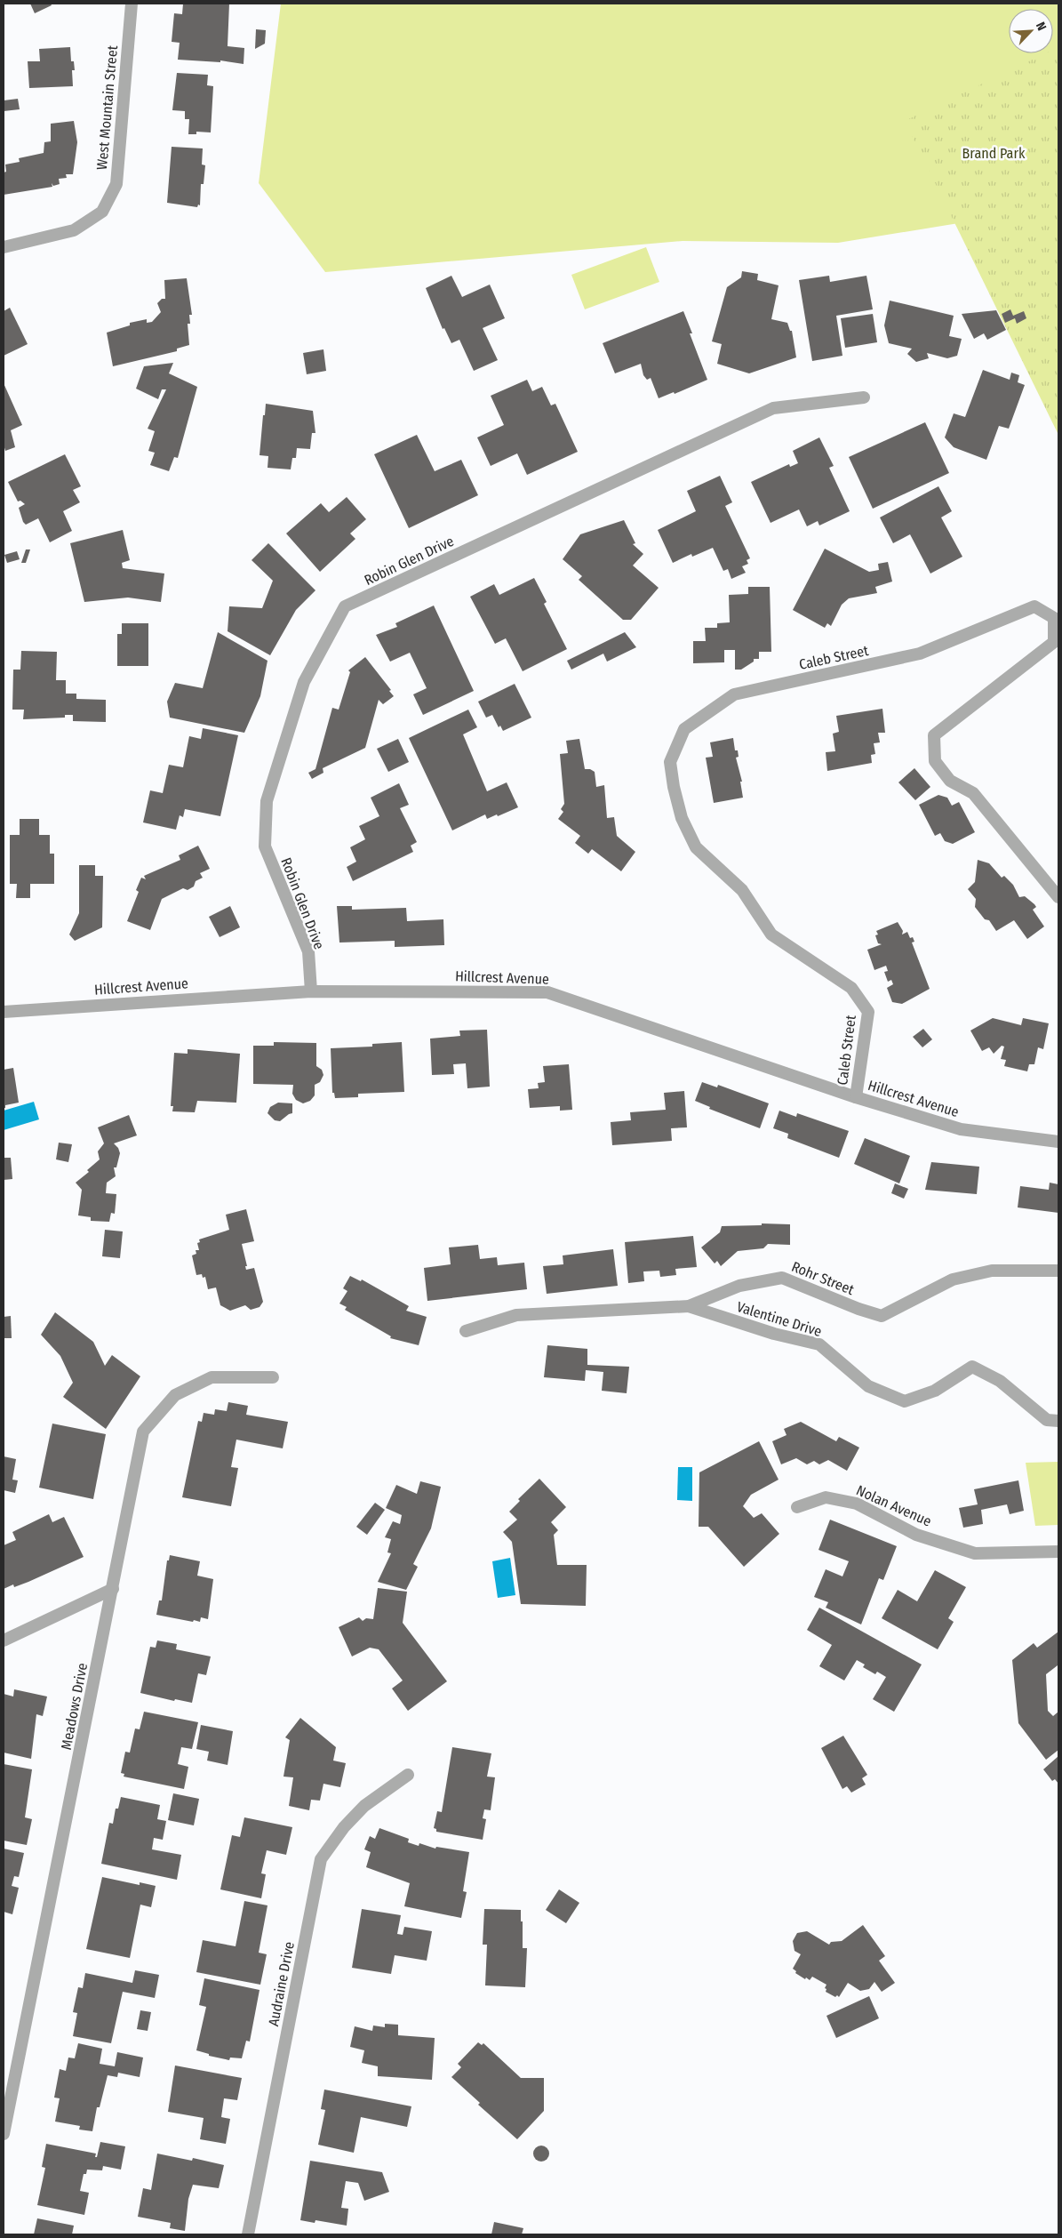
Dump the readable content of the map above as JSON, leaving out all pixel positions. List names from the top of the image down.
{
  "streets": {
    "street": [
      "West Mountain Street",
      "Robin Glen Drive",
      "Caleb Street",
      "Hillcrest Avenue",
      "Rohr Street",
      "Valentine Drive",
      "Nolan Avenue",
      "Meadows Drive",
      "Audraine Drive"
    ]
  },
  "crossings": [
    ["Robin Glen Drive", "Hillcrest Avenue"],
    ["Caleb Street", "Hillcrest Avenue"],
    ["Rohr Street", "Valentine Drive"]
  ],
  "parks": ["Brand Park"],
  "north": "top right"
}
